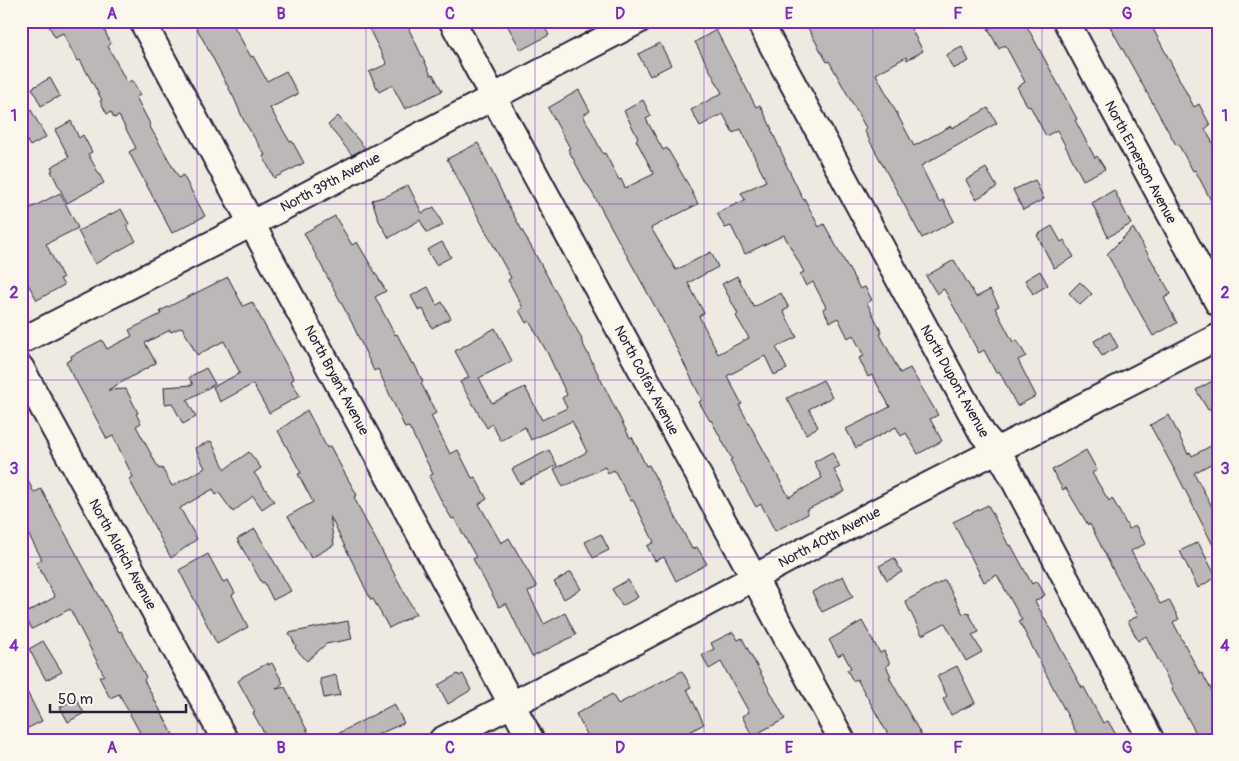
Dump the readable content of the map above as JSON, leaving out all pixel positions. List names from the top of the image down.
{
  "streets": {
    "street": [
      "North Emerson Avenue",
      "North 39th Avenue",
      "North Bryant Avenue",
      "North Colfax Avenue",
      "North Dupont Avenue",
      "North 40th Avenue",
      "North Aldrich Avenue"
    ]
  },
  "crossings": [
    ["North 39th Avenue", "North Bryant Avenue"],
    ["North 39th Avenue", "North Colfax Avenue"],
    ["North Bryant Avenue", "North 40th Avenue"],
    ["North Colfax Avenue", "North 40th Avenue"],
    ["North Dupont Avenue", "North 40th Avenue"]
  ],
  "scale_bar": "50 m",
  "grid": {
    "columns": [
      "A",
      "B",
      "C",
      "D",
      "E",
      "F",
      "G"
    ],
    "rows": [
      "1",
      "2",
      "3",
      "4"
    ]
  }
}
